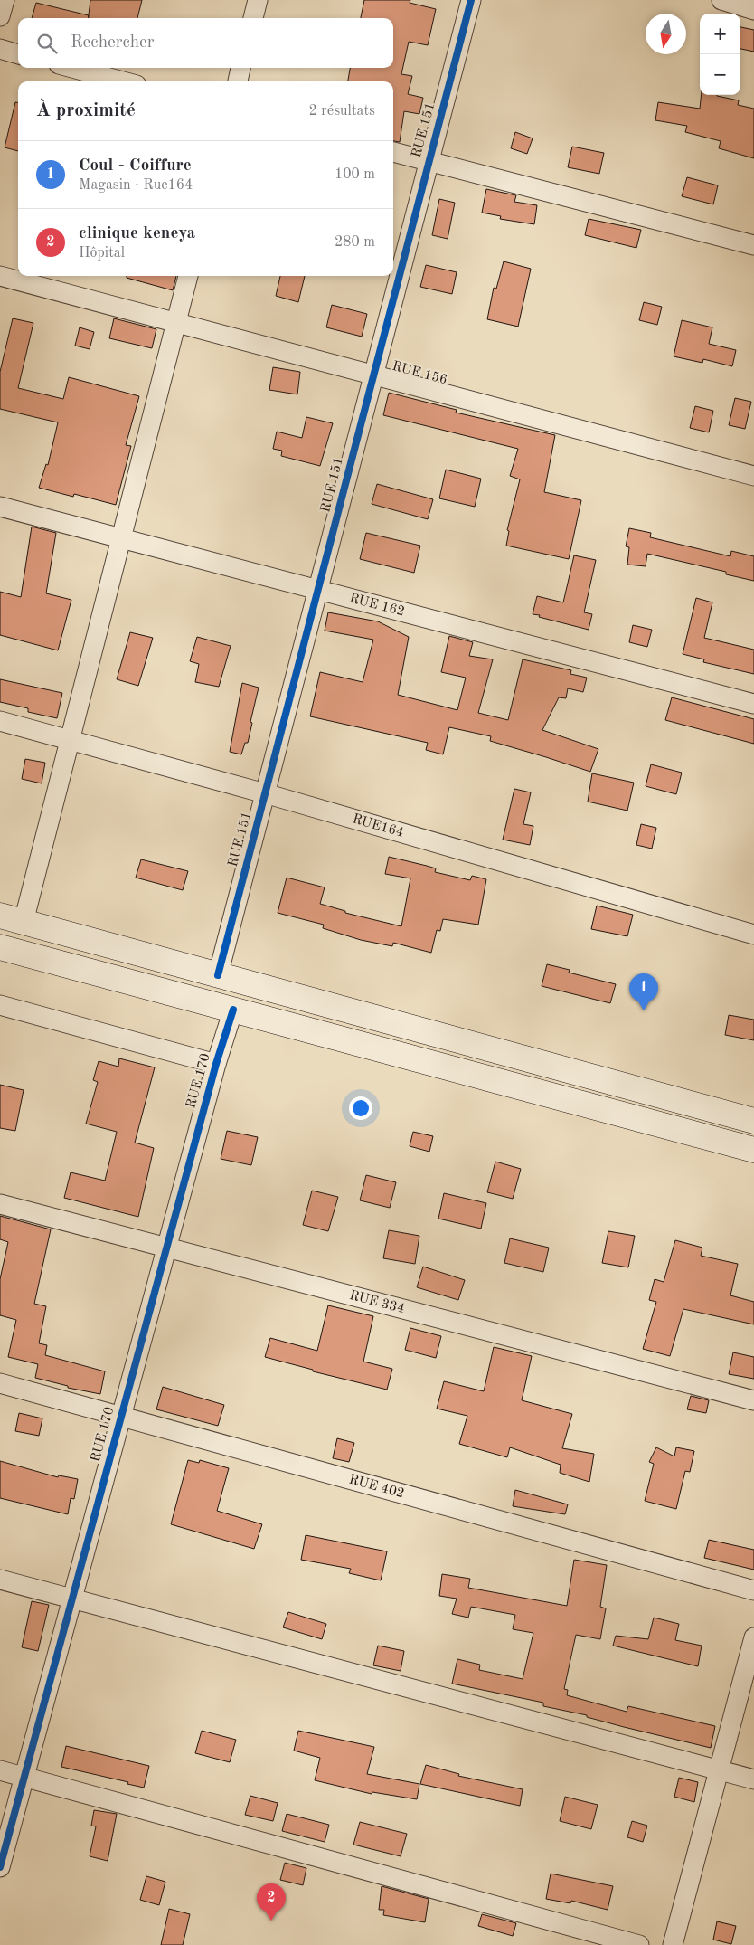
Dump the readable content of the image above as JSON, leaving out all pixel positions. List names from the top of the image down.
{
  "streets": {
    "street": [
      "RUE 151",
      "RUE 156",
      "RUE 162",
      "RUE164",
      "RUE 170",
      "RUE 334",
      "RUE 402"
    ]
  },
  "crossings": [
    ["RUE 151", "RUE 156"],
    ["RUE 151", "RUE 162"],
    ["RUE 151", "RUE164"],
    ["RUE 170", "RUE 334"],
    ["RUE 170", "RUE 402"]
  ],
  "north": "bottom",
  "page": {
    "map_buttons": ["+", "−"],
    "search": "Rechercher",
    "heading": ["À proximité", "2 résultats"],
    "list": [
      {
        "mark": "1",
        "name": "Coul - Coiffure",
        "note": "Magasin · Rue164",
        "value": "100 m"
      },
      {
        "mark": "2",
        "name": "clinique keneya",
        "note": "Hôpital",
        "value": "280 m"
      }
    ],
    "pins": ["1", "2"]
  }
}
